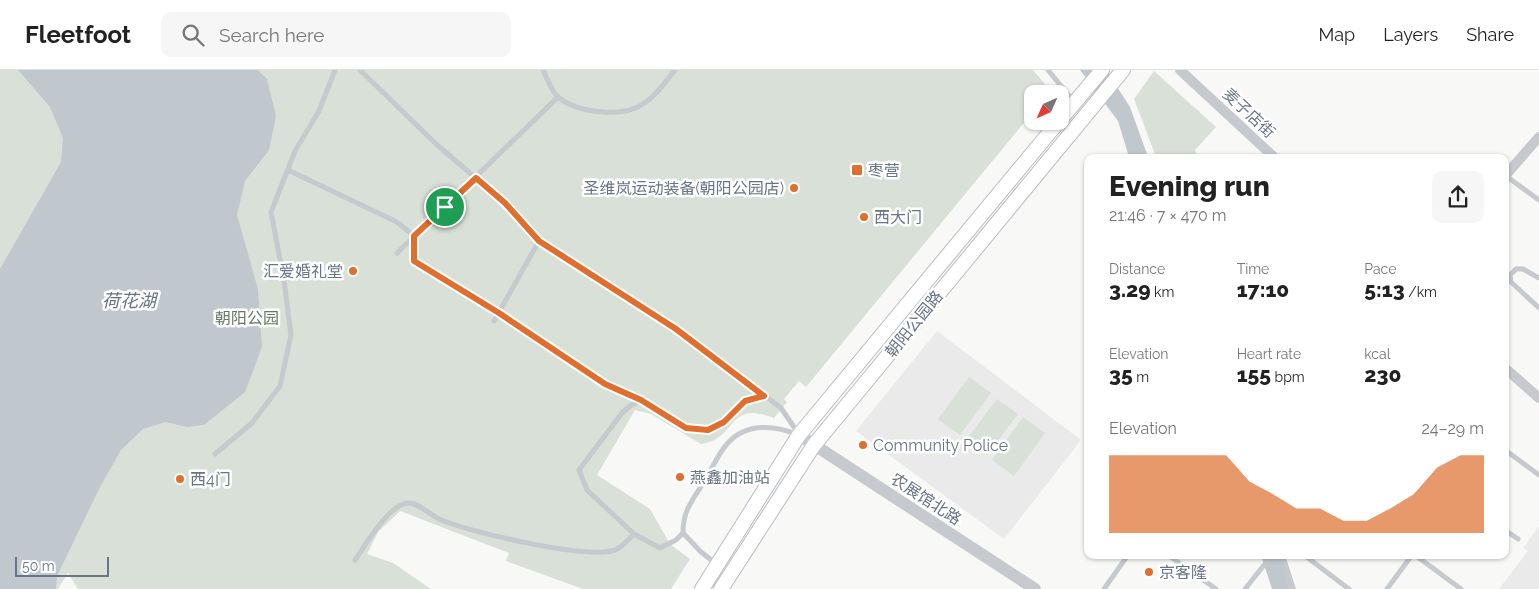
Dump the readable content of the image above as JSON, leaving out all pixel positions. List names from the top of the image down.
{
  "streets": {
    "main road": ["朝阳公园路"],
    "street": ["麦子店街", "农展馆北路"]
  },
  "crossings": [
    ["朝阳公园路", "农展馆北路"]
  ],
  "water": ["荷花湖"],
  "parks": ["朝阳公园"],
  "places": {
    "transit": ["枣营"],
    "other": [
      "圣维岚运动装备(朝阳公园店)",
      "西大门",
      "汇爱婚礼堂",
      "Community Police",
      "燕鑫加油站",
      "西4门",
      "京客隆"
    ]
  },
  "scale_bar": "50 m",
  "north": "bottom left",
  "page": {
    "header": "Fleetfoot",
    "search": "Search here",
    "nav": ["Map", "Layers", "Share"],
    "heading": ["Evening run", "21:46 · 7 × 470 m"],
    "stats": [
      ["Distance", "3.29 km"],
      ["Time", "17:10"],
      ["Pace", "5:13 /km"],
      ["Elevation", "35 m"],
      ["Heart rate", "155 bpm"],
      ["kcal", "230"]
    ],
    "chart": ["Elevation", "24–29 m"],
    "scale": "50 m"
  }
}
